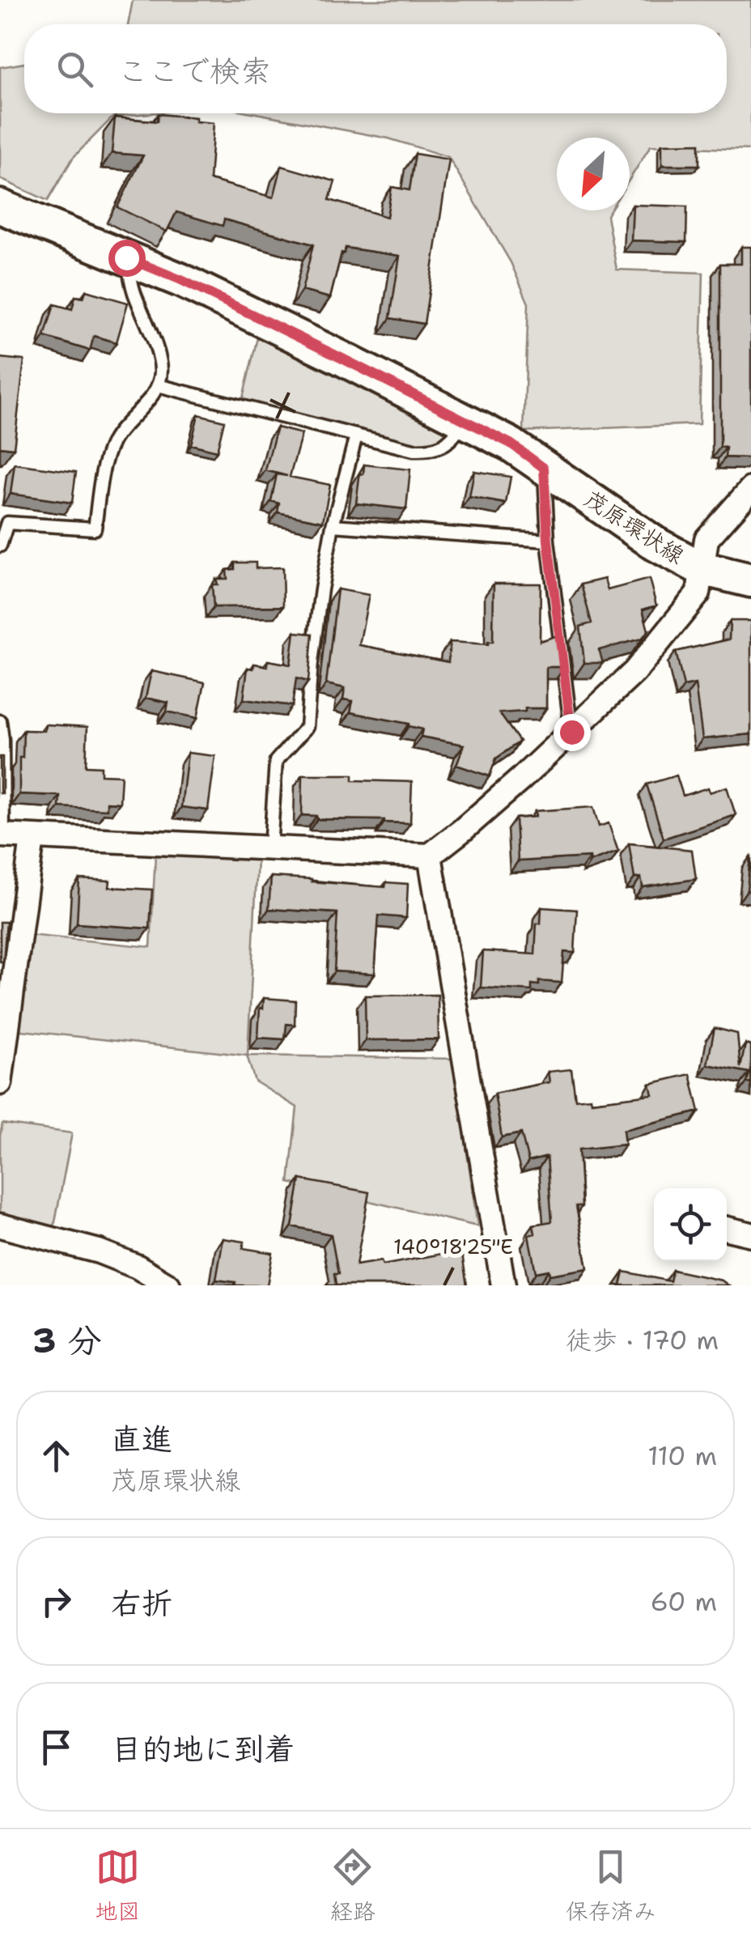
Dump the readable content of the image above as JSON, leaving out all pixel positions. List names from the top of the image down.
{
  "streets": {
    "main road": ["茂原環状線"]
  },
  "north": "bottom left",
  "page": {
    "search": "ここで検索",
    "heading": ["3 分", "徒歩 · 170 m"],
    "list": [
      ["直進", "茂原環状線", "110 m"],
      ["右折", "60 m"],
      "目的地に到着"
    ],
    "nav": ["地図", "経路", "保存済み"]
  },
  "coordinates": ["140°18'25\"E"]
}
